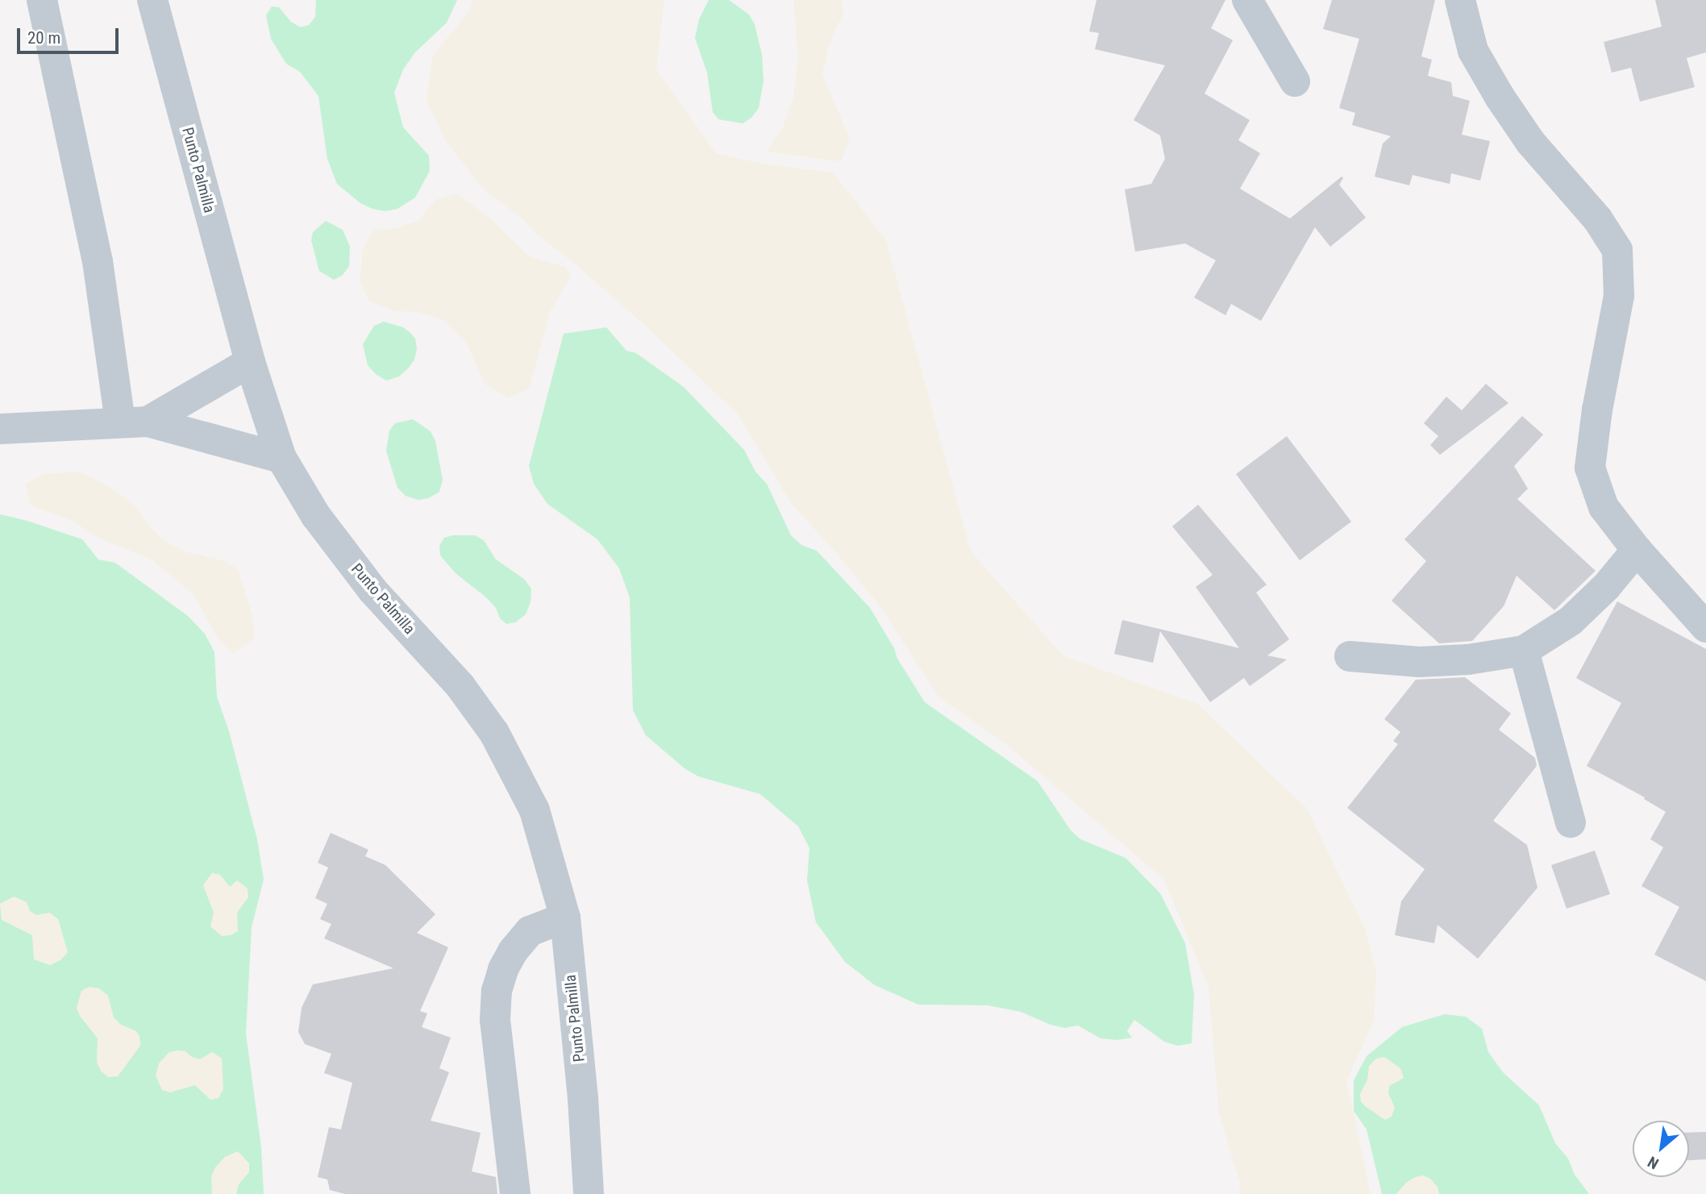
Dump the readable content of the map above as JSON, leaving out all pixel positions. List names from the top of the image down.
{
  "streets": {
    "street": ["Punto Palmilla"]
  },
  "scale_bar": "20 m",
  "north": "bottom left"
}
